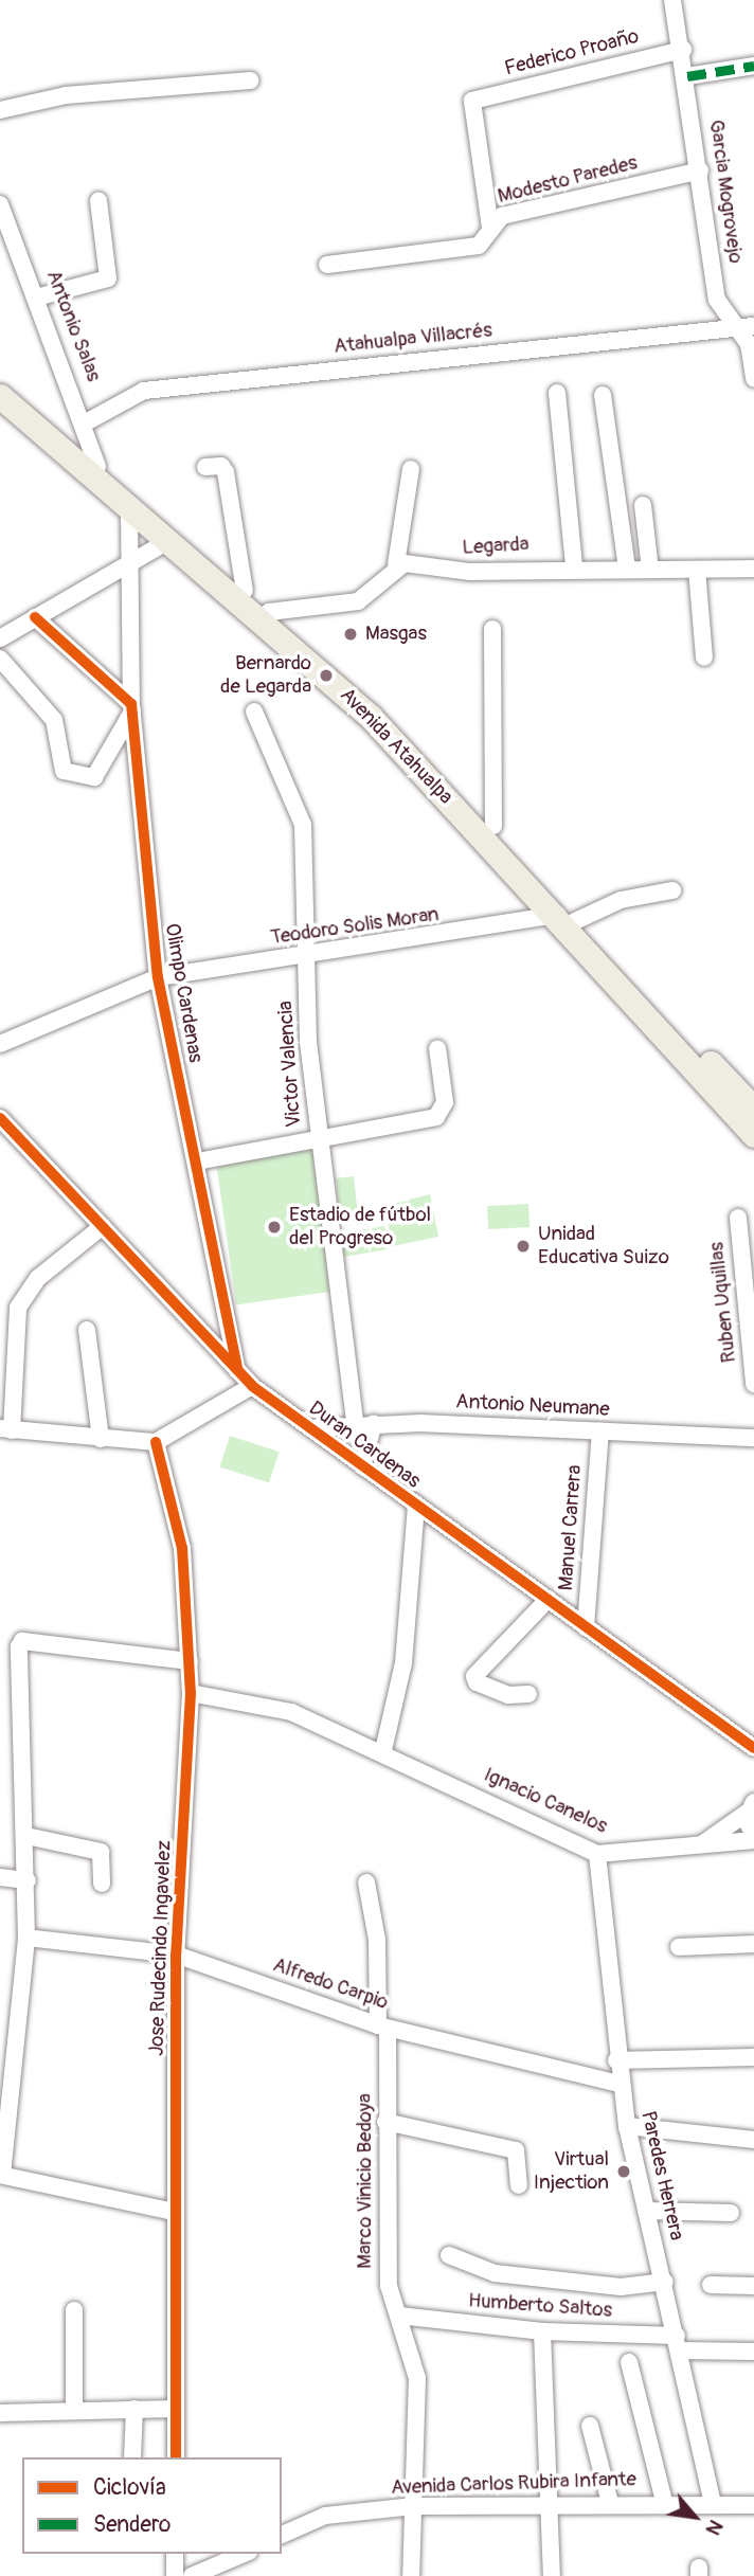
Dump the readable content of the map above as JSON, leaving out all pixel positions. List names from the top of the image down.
{
  "streets": {
    "highway": ["Avenida Atahualpa"],
    "street": [
      "Federico Proaño",
      "Modesto Paredes",
      "Garcia Mogrovejo",
      "Antonio Salas",
      "Atahualpa Villacrés",
      "Legarda",
      "Teodoro Solis Moran",
      "Olimpo Cardenas",
      "Victor Valencia",
      "Ruben Uquillas",
      "Antonio Neumane",
      "Duran Cardenas",
      "Manuel Carrera",
      "Ignacio Canelos",
      "Jose Rudecindo Ingavelez",
      "Alfredo Carpio",
      "Paredes Herrera",
      "Marco Vinicio Bedoya",
      "Humberto Saltos",
      "Avenida Carlos Rubira Infante"
    ]
  },
  "crossings": [
    ["Federico Proaño", "Modesto Paredes"],
    ["Federico Proaño", "Garcia Mogrovejo"],
    ["Modesto Paredes", "Garcia Mogrovejo"],
    ["Garcia Mogrovejo", "Atahualpa Villacrés"],
    ["Antonio Salas", "Atahualpa Villacrés"],
    ["Antonio Salas", "Avenida Atahualpa"],
    ["Avenida Atahualpa", "Teodoro Solis Moran"],
    ["Avenida Atahualpa", "Olimpo Cardenas"],
    ["Teodoro Solis Moran", "Olimpo Cardenas"],
    ["Teodoro Solis Moran", "Victor Valencia"],
    ["Olimpo Cardenas", "Duran Cardenas"],
    ["Victor Valencia", "Antonio Neumane"],
    ["Antonio Neumane", "Duran Cardenas"],
    ["Antonio Neumane", "Manuel Carrera"],
    ["Duran Cardenas", "Manuel Carrera"],
    ["Ignacio Canelos", "Jose Rudecindo Ingavelez"],
    ["Ignacio Canelos", "Paredes Herrera"],
    ["Jose Rudecindo Ingavelez", "Alfredo Carpio"],
    ["Alfredo Carpio", "Paredes Herrera"],
    ["Alfredo Carpio", "Marco Vinicio Bedoya"],
    ["Paredes Herrera", "Humberto Saltos"],
    ["Paredes Herrera", "Avenida Carlos Rubira Infante"],
    ["Marco Vinicio Bedoya", "Humberto Saltos"],
    ["Marco Vinicio Bedoya", "Avenida Carlos Rubira Infante"]
  ],
  "places": [
    "Masgas",
    "Bernardo de Legarda",
    "Estadio de fútbol del Progreso",
    "Unidad Educativa Suizo",
    "Virtual Injection"
  ],
  "legend": ["Ciclovía", "Sendero"],
  "north": "bottom right"
}
